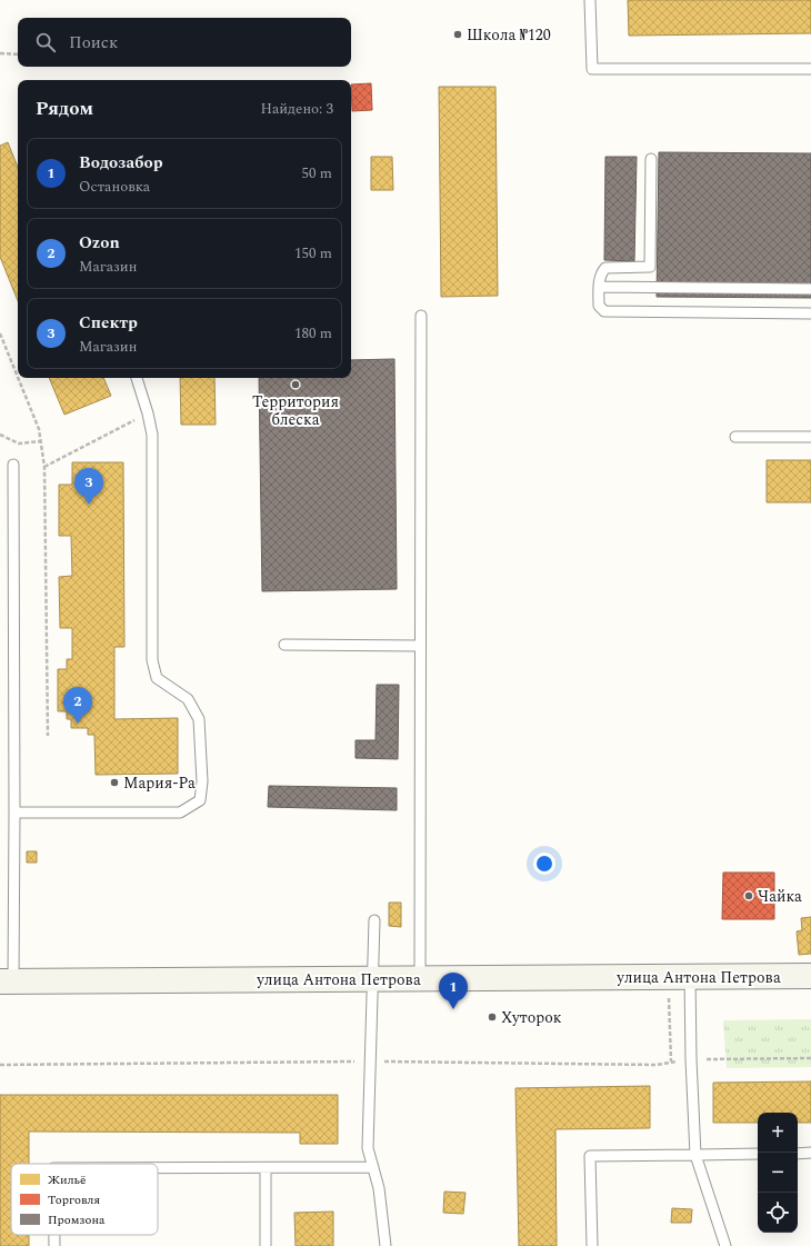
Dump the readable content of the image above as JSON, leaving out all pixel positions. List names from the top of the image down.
{
  "streets": {
    "street": ["улица Антона Петрова"]
  },
  "places": [
    "Школа №120",
    "Территория блеска",
    "Мария-Ра",
    "Чайка",
    "Хуторок"
  ],
  "legend": ["Жильё", "Торговля", "Промзона"],
  "page": {
    "search": "Поиск",
    "heading": ["Рядом", "Найдено: 3"],
    "list": [
      {
        "mark": "1",
        "name": "Водозабор",
        "note": "Остановка",
        "value": "50 m"
      },
      {
        "mark": "2",
        "name": "Ozon",
        "note": "Магазин",
        "value": "150 m"
      },
      {
        "mark": "3",
        "name": "Спектр",
        "note": "Магазин",
        "value": "180 m"
      }
    ],
    "pins": ["3", "2", "1"],
    "map_buttons": ["+", "−"]
  }
}
